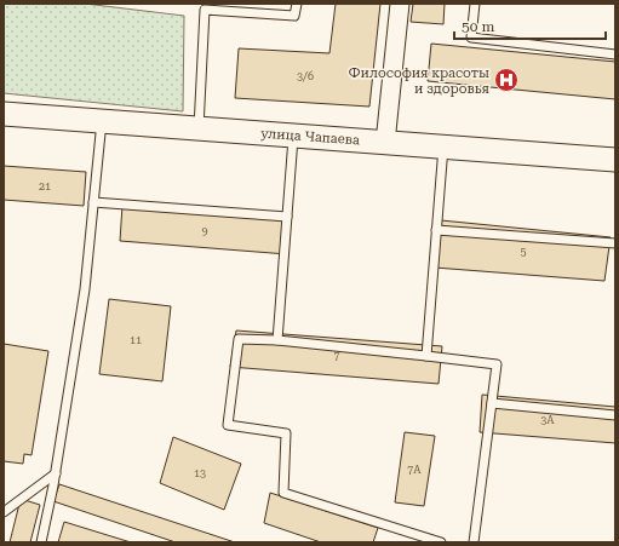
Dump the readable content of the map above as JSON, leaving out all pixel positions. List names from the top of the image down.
{
  "streets": {
    "street": ["улица Чапаева"]
  },
  "places": {
    "hospital": ["Философия красоты и здоровья"]
  },
  "house_numbers": [
    "3/6",
    "21",
    "9",
    "5",
    "11",
    "7",
    "3А",
    "7А",
    "13"
  ],
  "scale_bar": "50 m"
}
